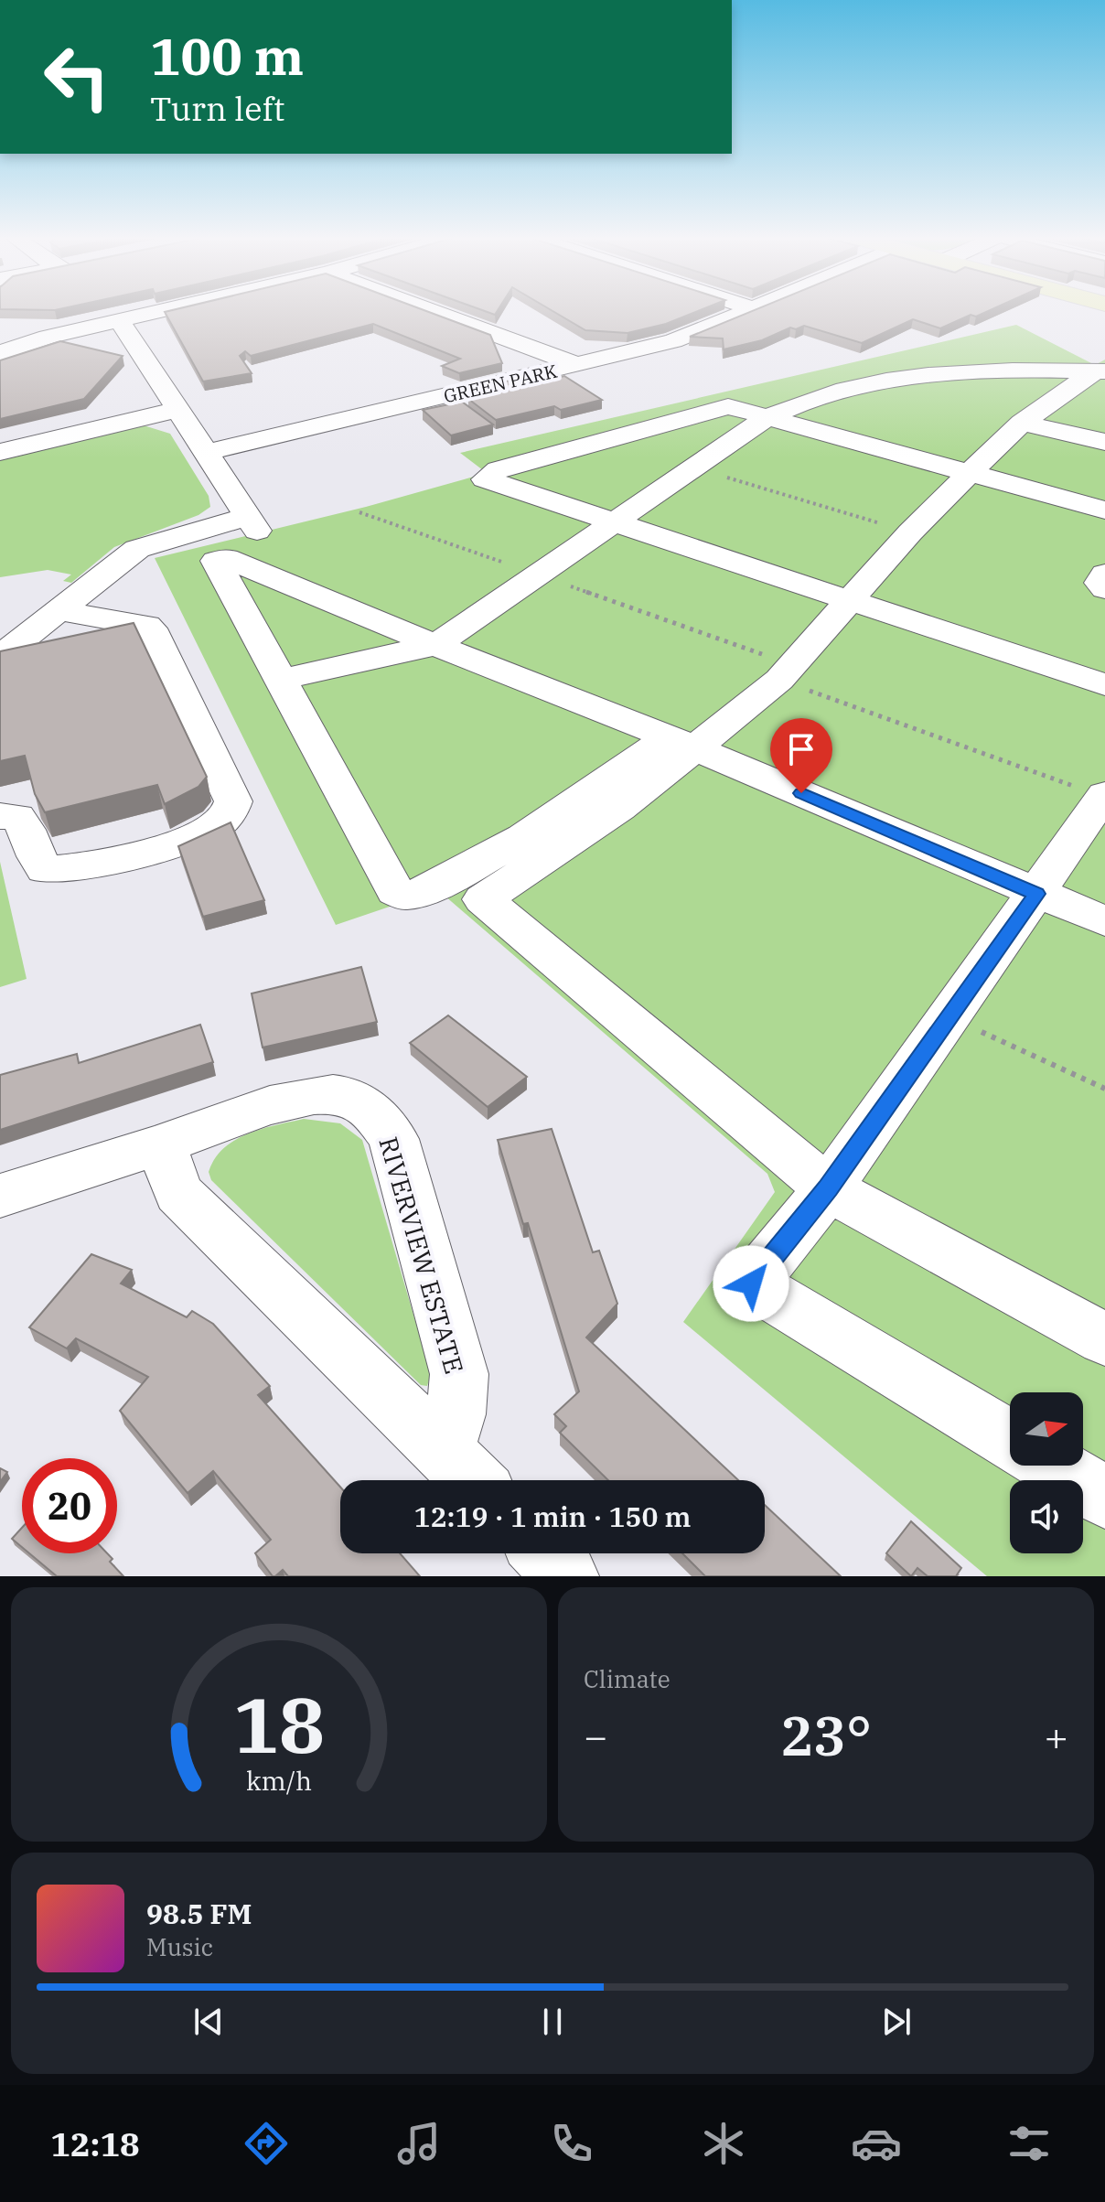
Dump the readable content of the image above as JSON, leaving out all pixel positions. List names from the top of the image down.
{
  "streets": {
    "street": ["GREEN PARK", "RIVERVIEW ESTATE"]
  },
  "north": "right",
  "page": {
    "turn": ["100 m", "Turn left"],
    "limit": "20",
    "trip": "12:19 · 1 min · 150 m",
    "tile": "Climate",
    "heat": ["−", "23°", "+"],
    "song": ["98.5 FM", "Music"],
    "tabs": "12:18",
    "gauge": ["18", "km/h"]
  }
}
